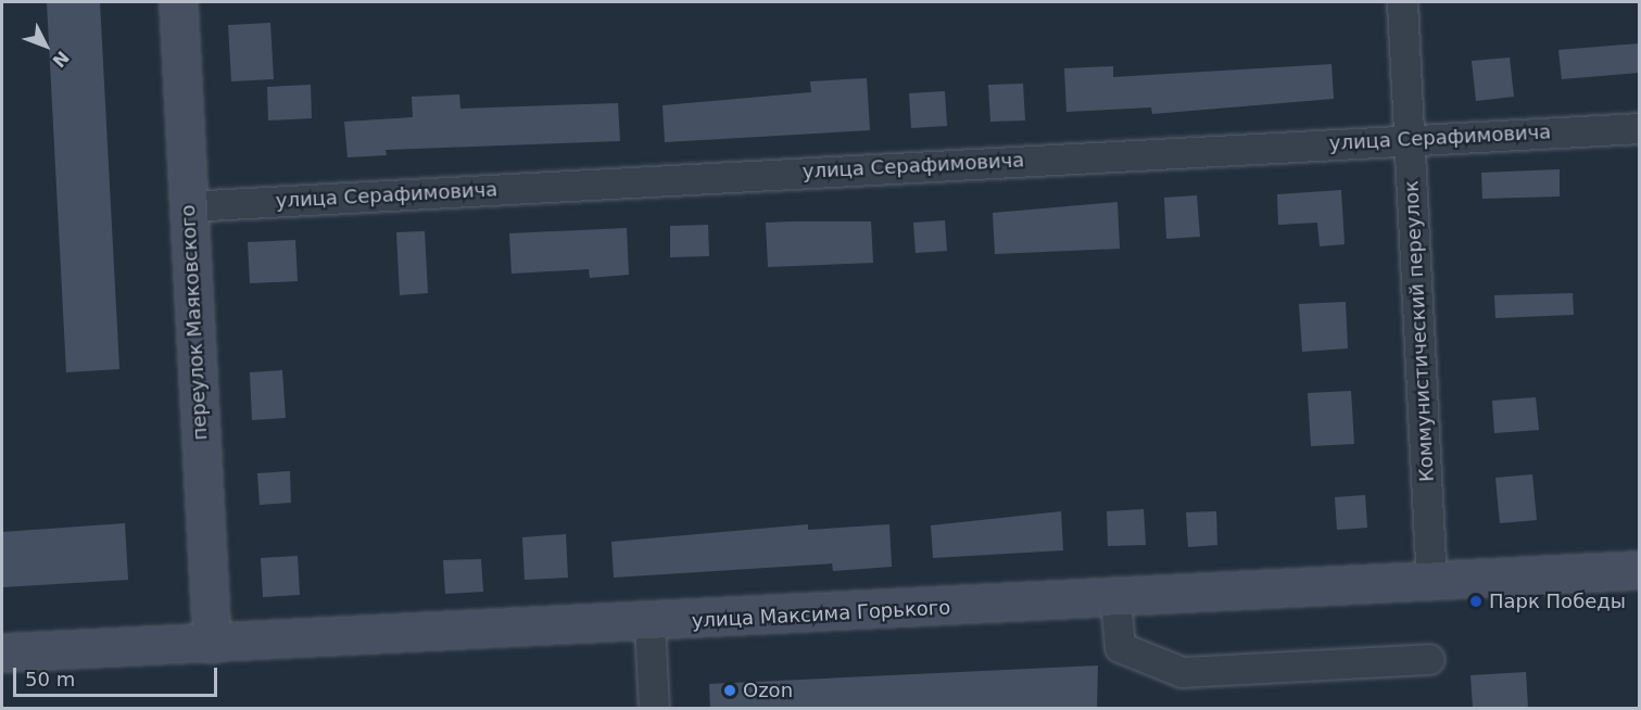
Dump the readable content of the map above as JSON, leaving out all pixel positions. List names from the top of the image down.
{
  "streets": {
    "street": [
      "улица Серафимовича",
      "переулок Маяковского",
      "Коммунистический переулок",
      "улица Максима Горького"
    ]
  },
  "crossings": [
    ["улица Серафимовича", "переулок Маяковского"],
    ["улица Серафимовича", "Коммунистический переулок"],
    ["переулок Маяковского", "улица Максима Горького"],
    ["Коммунистический переулок", "улица Максима Горького"]
  ],
  "places": ["Парк Победы", "Ozon"],
  "scale_bar": "50 m",
  "north": "bottom right"
}
